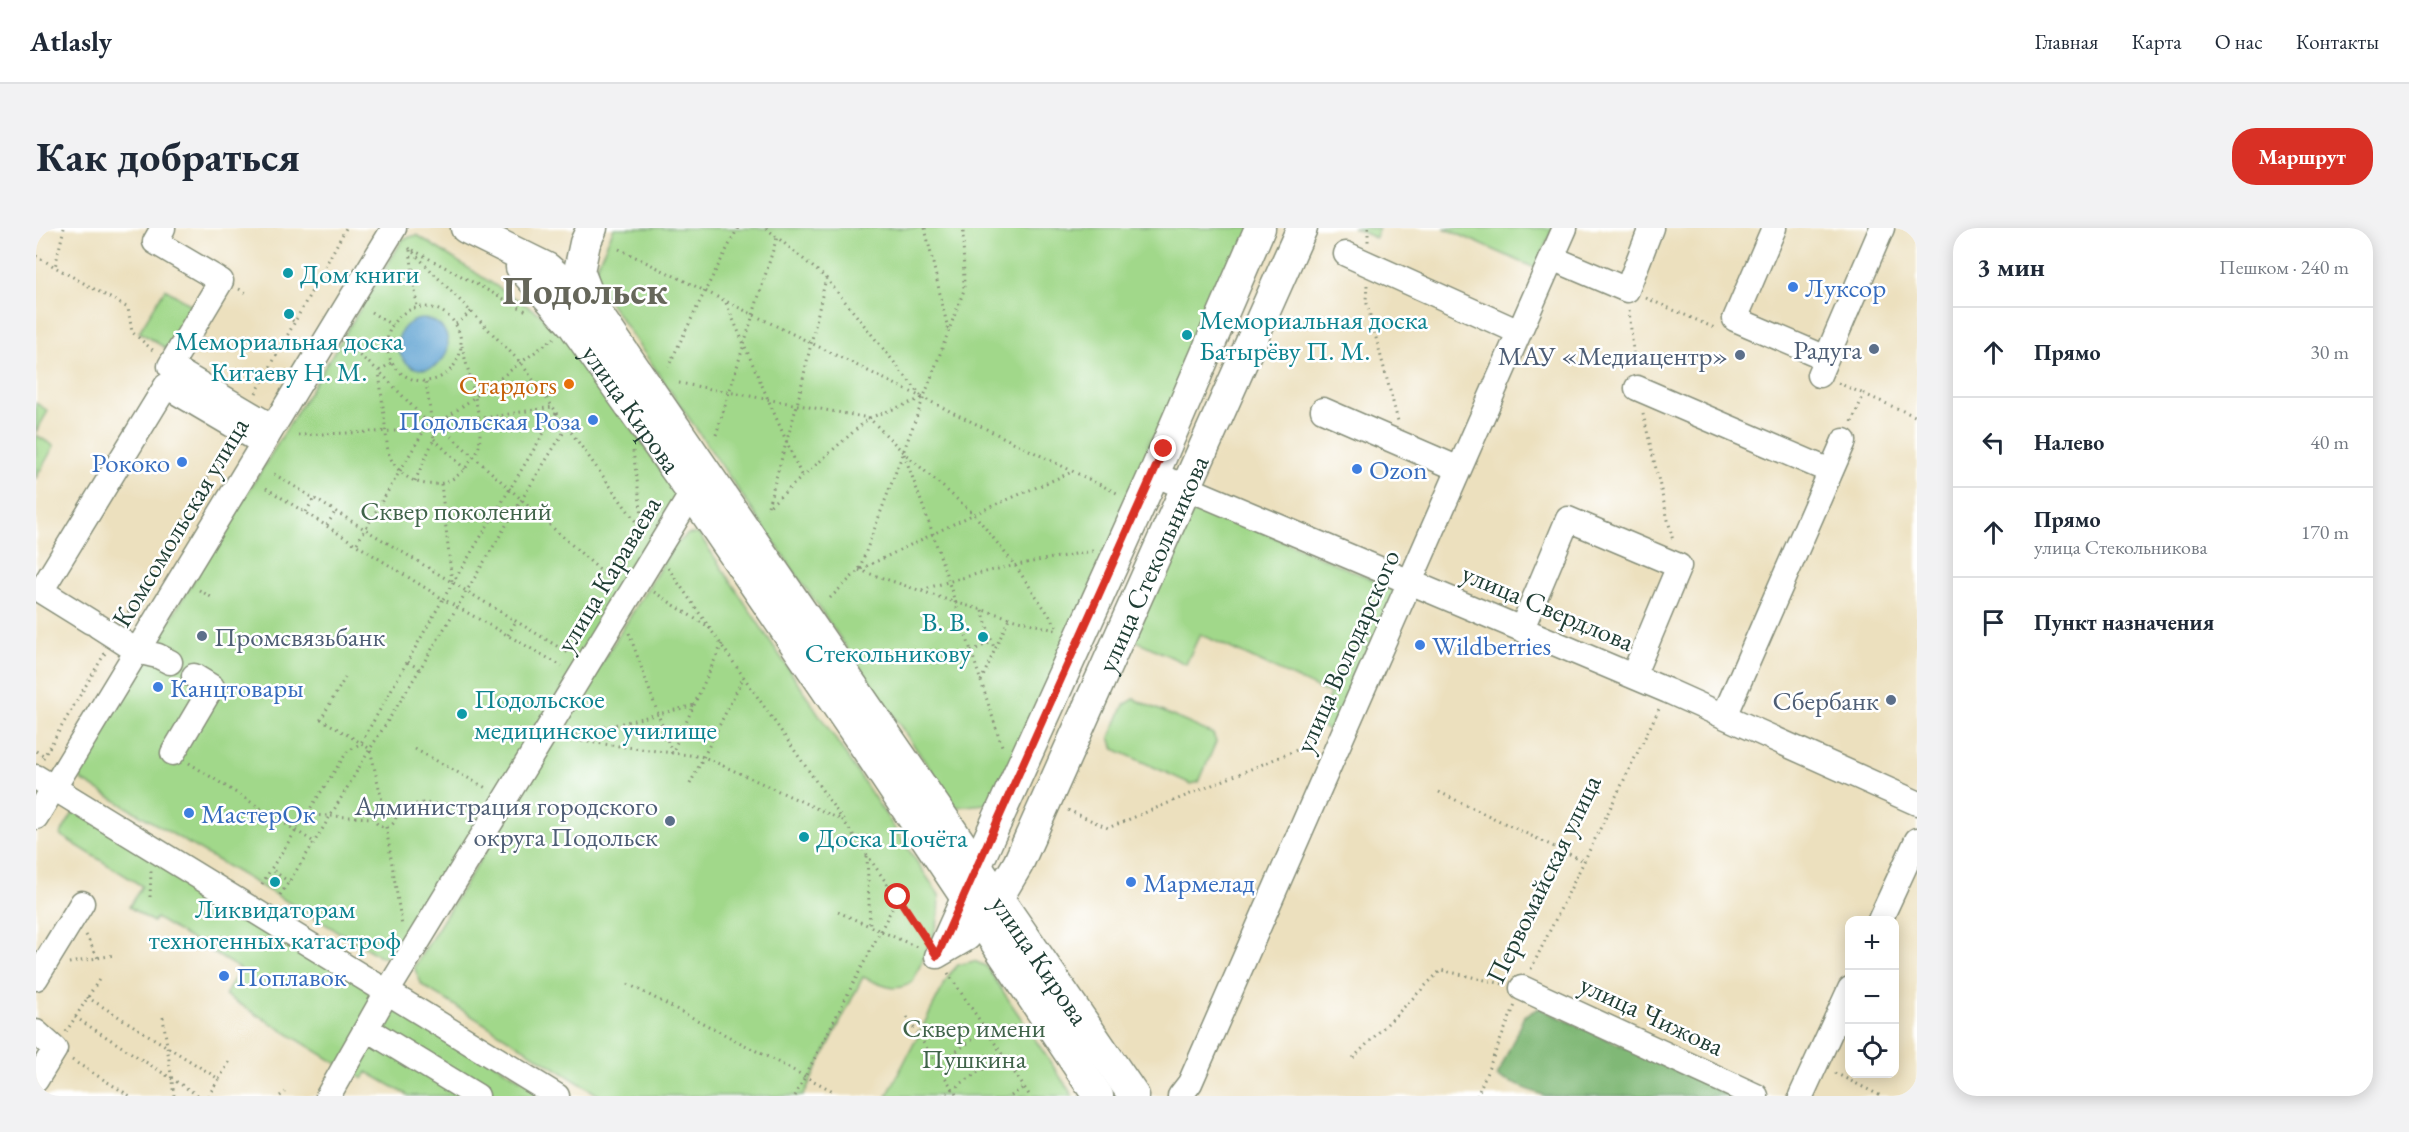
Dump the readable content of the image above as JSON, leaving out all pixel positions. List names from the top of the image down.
{
  "streets": {
    "main road": ["улица Кирова", "улица Стекольникова"],
    "street": [
      "Комсомольская улица",
      "улица Караваева",
      "улица Свердлова",
      "улица Володарского",
      "улица Чижова"
    ],
    "path": ["Первомайская улица"]
  },
  "crossings": [
    ["улица Кирова", "улица Стекольникова"],
    ["улица Кирова", "улица Караваева"],
    ["улица Стекольникова", "улица Свердлова"],
    ["улица Свердлова", "улица Володарского"],
    ["улица Свердлова", "Первомайская улица"],
    ["Первомайская улица", "улица Чижова"]
  ],
  "districts": ["Подольск"],
  "parks": ["Сквер поколений", "Сквер имени Пушкина"],
  "places": [
    "Дом книги",
    "Луксор",
    "Мемориальная доска Китаеву Н. М.",
    "Мемориальная доска Батырёву П. М.",
    "Радуга",
    "МАУ «Медиацентр»",
    "Стардогs",
    "Подольская Роза",
    "Рококо",
    "Ozon",
    "Промсвязьбанк",
    "В. В. Стекольникову",
    "Wildberries",
    "Канцтовары",
    "Сбербанк",
    "Подольское медицинское училище",
    "МастерОк",
    "Администрация городского округа Подольск",
    "Доска Почёта",
    "Ликвидаторам техногенных катастроф",
    "Мармелад",
    "Поплавок"
  ],
  "page": {
    "header": "Atlasly",
    "nav": [
      "Главная",
      "Карта",
      "О нас",
      "Контакты"
    ],
    "buttons": "Маршрут",
    "title": "Как добраться",
    "heading": ["3 мин", "Пешком · 240 m"],
    "list": [
      ["Прямо", "30 m"],
      ["Налево", "40 m"],
      ["Прямо", "улица Стекольникова", "170 m"],
      "Пункт назначения"
    ],
    "map_buttons": ["+", "−"]
  }
}
